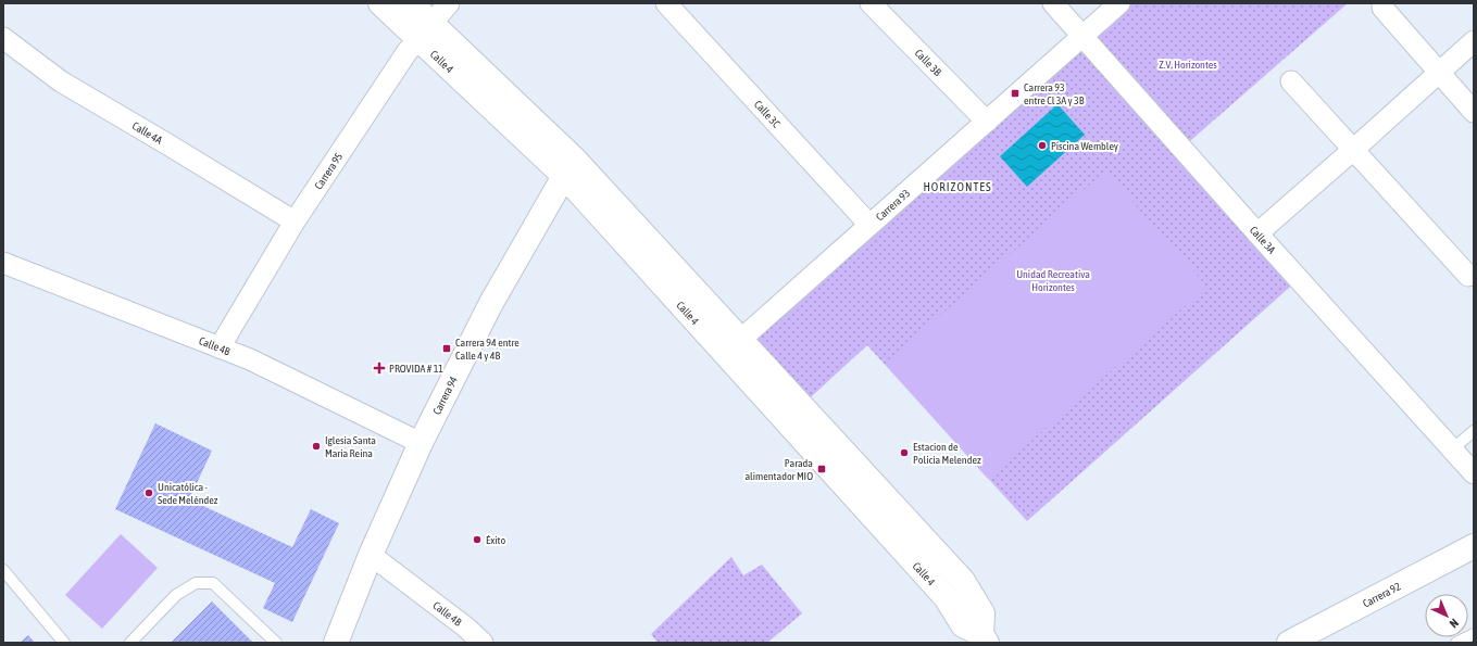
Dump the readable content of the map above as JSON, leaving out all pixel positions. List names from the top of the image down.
{
  "streets": {
    "street": [
      "Calle 4",
      "Calle 3B",
      "Calle 3C",
      "Calle 4A",
      "Carrera 95",
      "Carrera 93",
      "Calle 3A",
      "Calle 4B",
      "Carrera 94",
      "Carrera 92"
    ]
  },
  "crossings": [
    ["Calle 4", "Carrera 95"],
    ["Calle 4", "Carrera 93"],
    ["Calle 4", "Carrera 94"],
    ["Calle 3B", "Carrera 93"],
    ["Calle 3C", "Carrera 93"],
    ["Calle 4A", "Carrera 95"],
    ["Carrera 95", "Calle 4B"],
    ["Carrera 93", "Calle 3A"],
    ["Calle 4B", "Carrera 94"]
  ],
  "districts": ["HORIZONTES"],
  "parks": ["Z.V. Horizontes", "Unidad Recreativa Horizontes"],
  "places": {
    "transit": ["Carrera 93 entre Cl 3A y 3B", "Carrera 94 entre Calle 4 y 4B", "Parada alimentador MIO"],
    "other": [
      "Piscina Wembley",
      "Iglesia Santa Maria Reina",
      "Estacion de Policía Melendez",
      "Unicatólica - Sede Meléndez",
      "Éxito"
    ],
    "health": ["PROVIDA # 11"]
  },
  "north": "bottom right"
}
